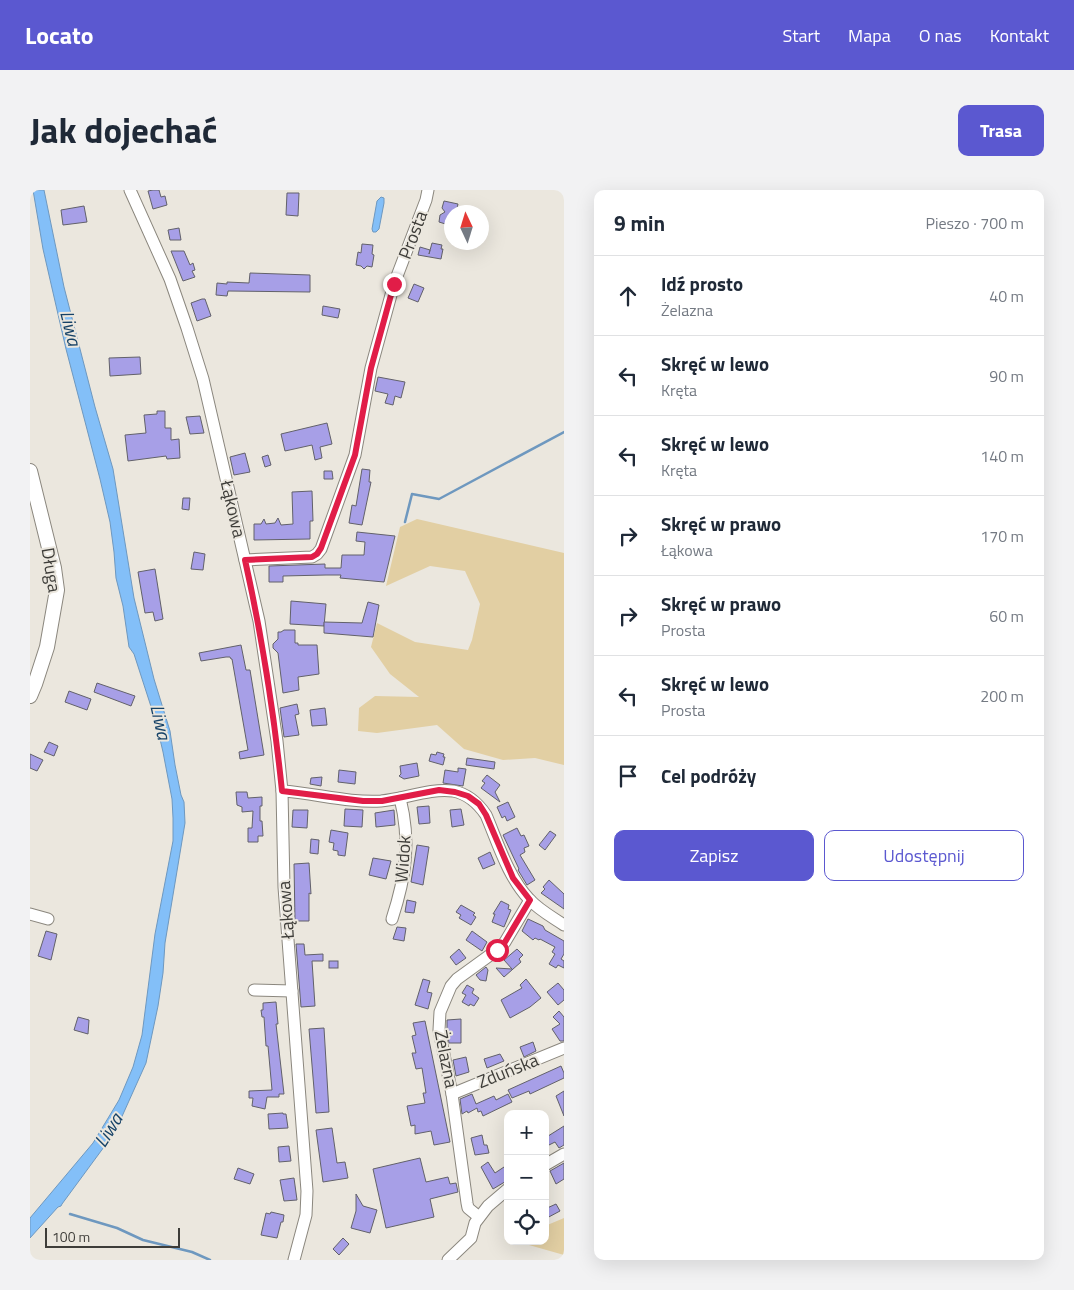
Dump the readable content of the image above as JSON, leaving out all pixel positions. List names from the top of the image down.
{
  "streets": {
    "street": [
      "Prosta",
      "Łąkowa",
      "Długa",
      "Widok",
      "Żelazna",
      "Zduńska"
    ]
  },
  "crossings": [
    ["Prosta", "Łąkowa"],
    ["Żelazna", "Zduńska"]
  ],
  "water": ["Liwa"],
  "scale_bar": "100 m",
  "north": "top",
  "page": {
    "header": "Locato",
    "nav": [
      "Start",
      "Mapa",
      "O nas",
      "Kontakt"
    ],
    "title": "Jak dojechać",
    "buttons": [
      "Trasa",
      ["Zapisz", "Udostępnij"]
    ],
    "heading": ["9 min", "Pieszo · 700 m"],
    "list": [
      ["Idź prosto", "Żelazna", "40 m"],
      ["Skręć w lewo", "Kręta", "90 m"],
      ["Skręć w lewo", "Kręta", "140 m"],
      ["Skręć w prawo", "Łąkowa", "170 m"],
      ["Skręć w prawo", "Prosta", "60 m"],
      ["Skręć w lewo", "Prosta", "200 m"],
      "Cel podróży"
    ],
    "map_buttons": ["+", "−"],
    "scale": "100 m"
  }
}
